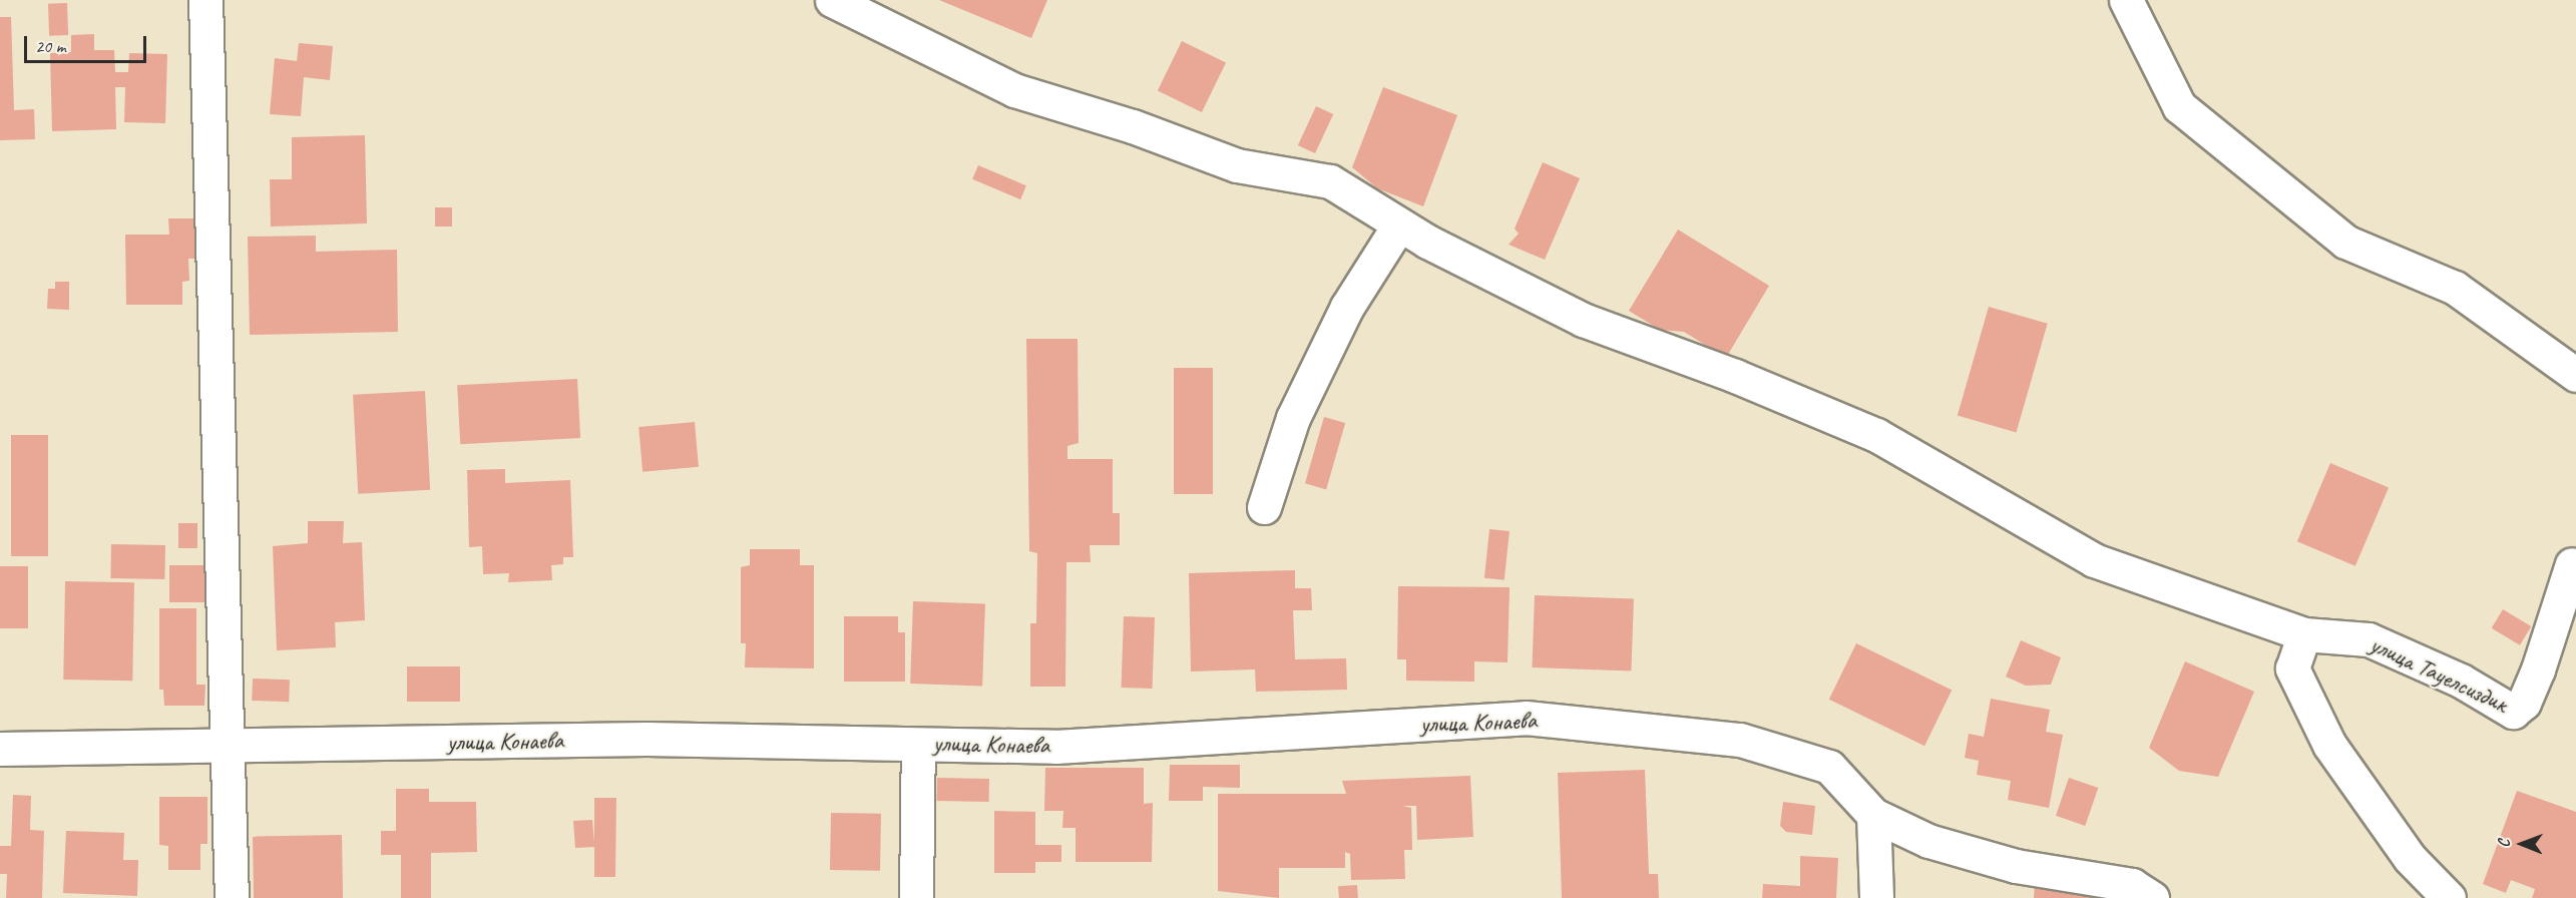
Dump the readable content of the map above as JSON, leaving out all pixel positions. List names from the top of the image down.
{
  "streets": {
    "street": ["улица Тауелсиздик", "улица Конаева"]
  },
  "scale_bar": "20 m",
  "north": "left"
}
